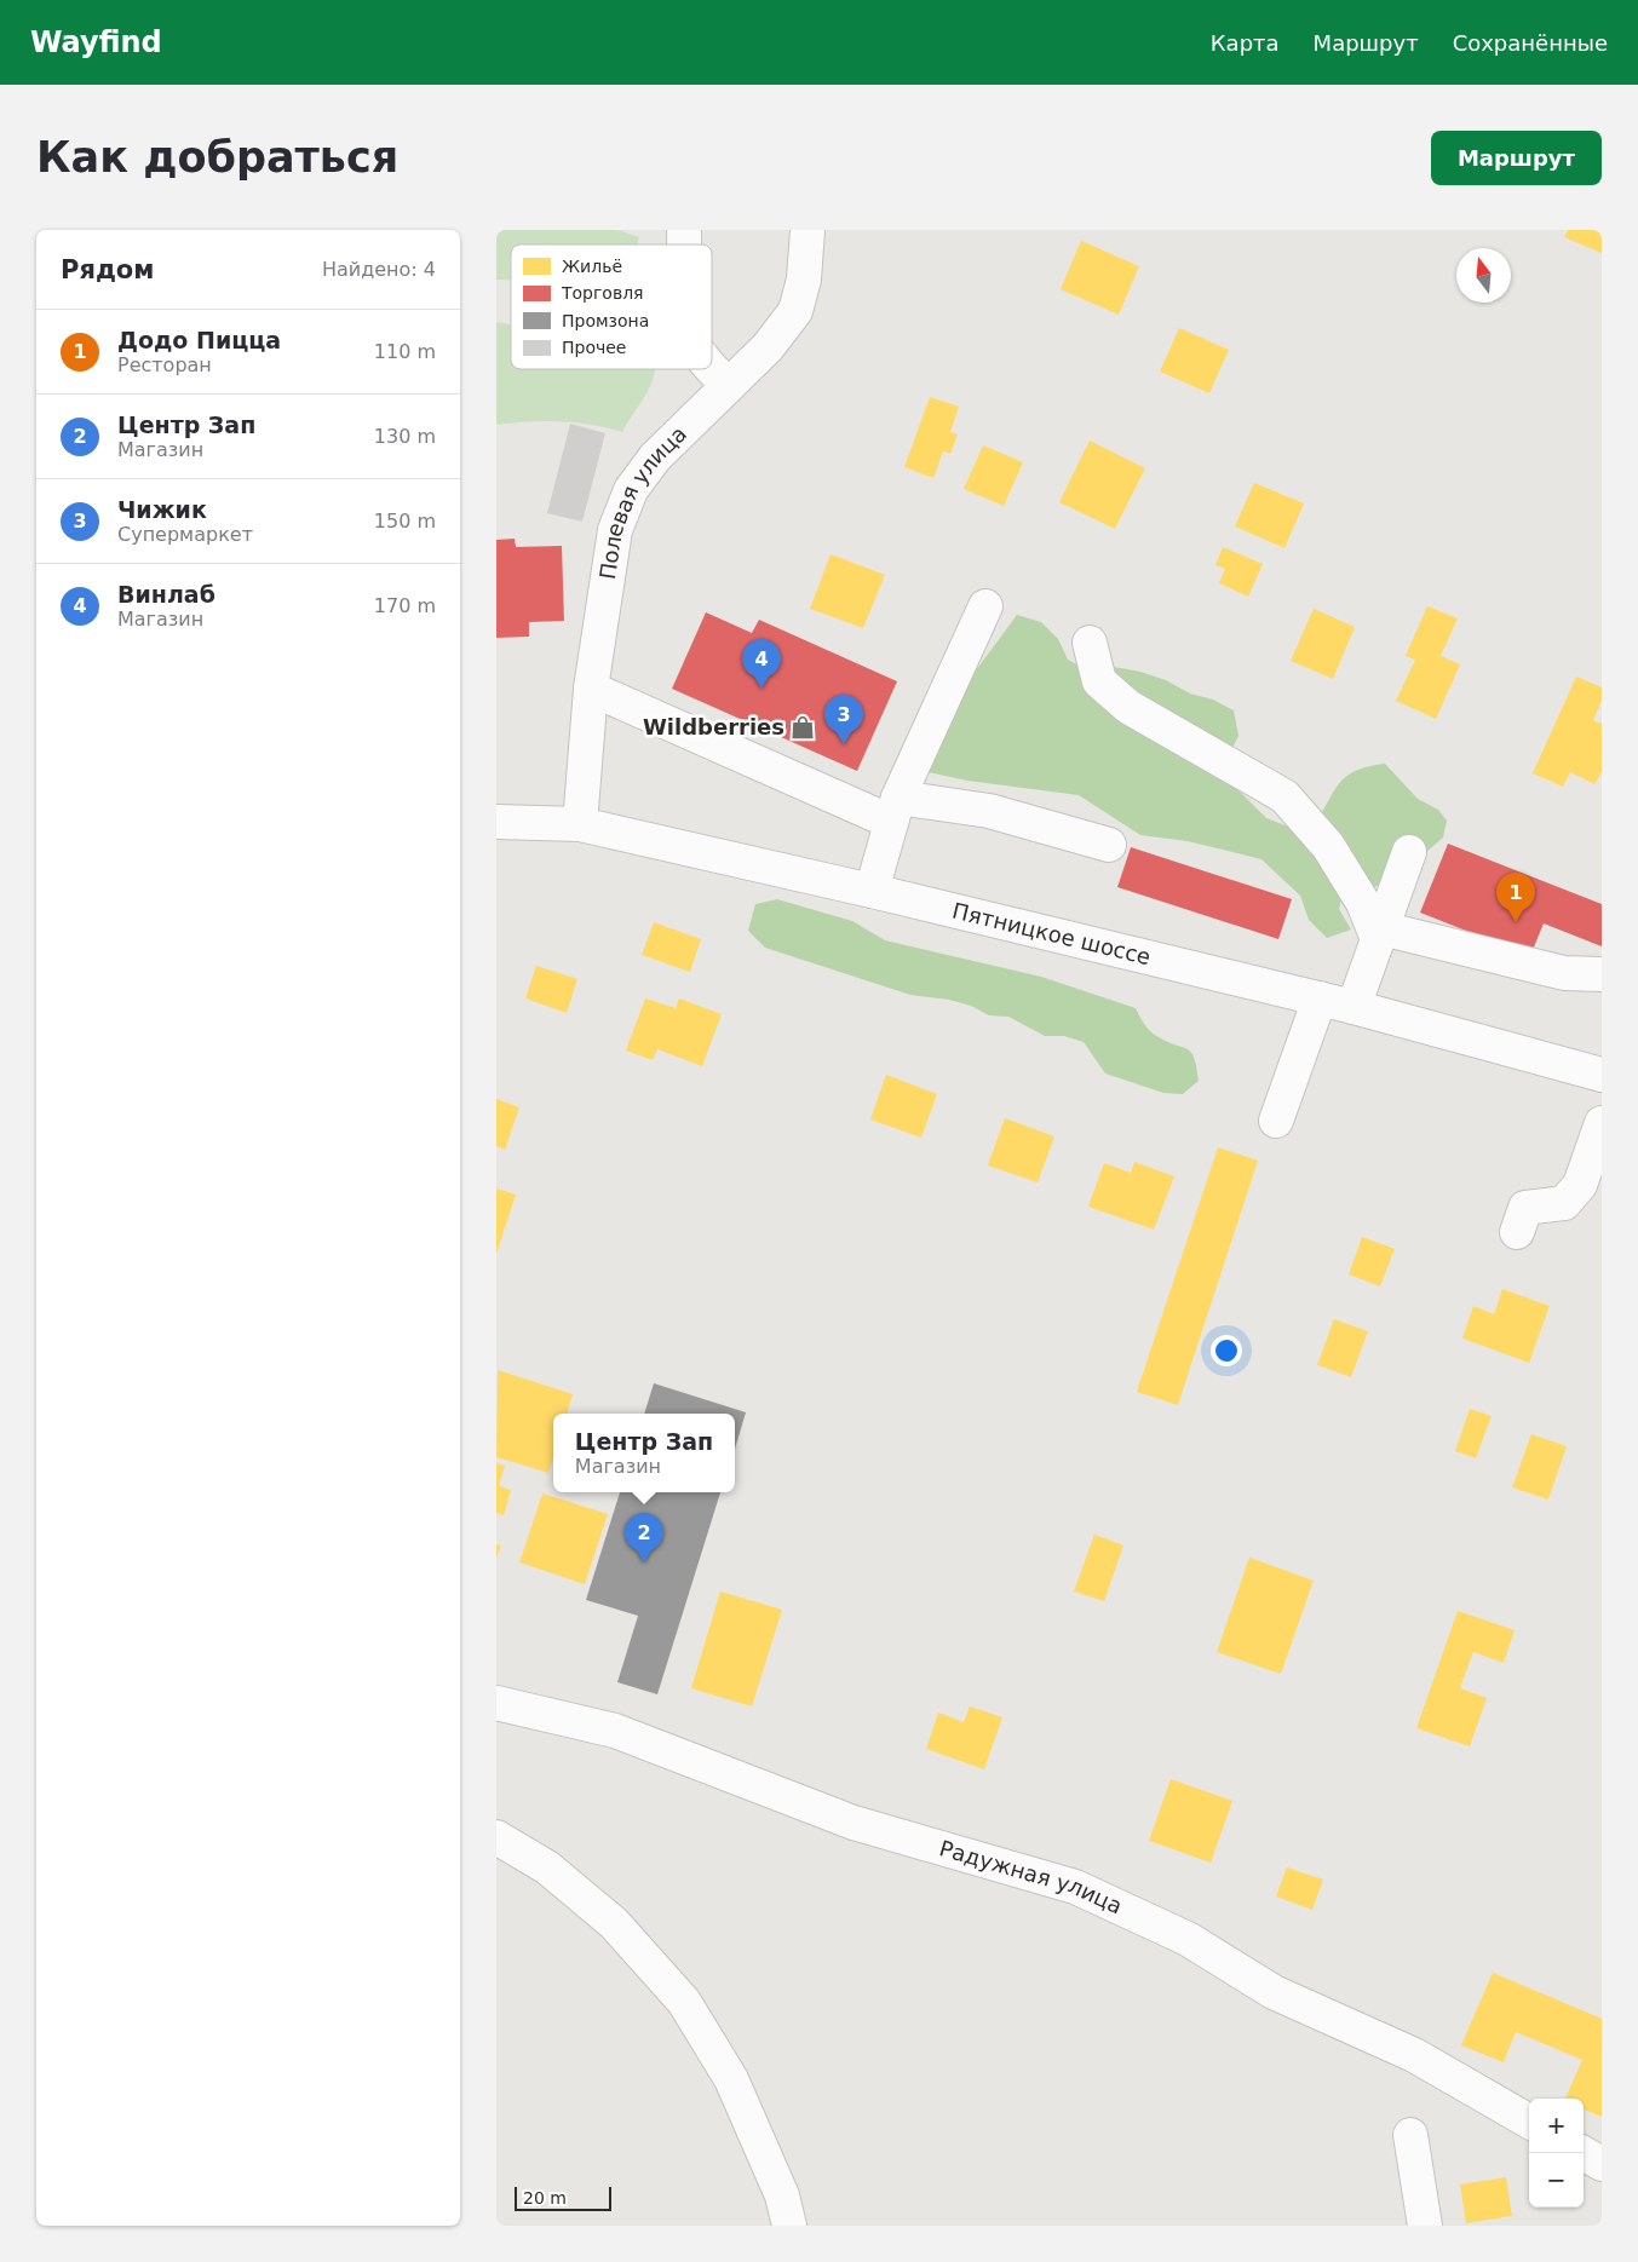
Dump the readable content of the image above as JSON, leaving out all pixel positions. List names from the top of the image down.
{
  "streets": {
    "street": ["Полевая улица", "Пятницкое шоссе", "Радужная улица"]
  },
  "crossings": [
    ["Полевая улица", "Пятницкое шоссе"]
  ],
  "places": {
    "shop": ["Wildberries"]
  },
  "legend": [
    "Жильё",
    "Торговля",
    "Промзона",
    "Прочее"
  ],
  "scale_bar": "20 m",
  "north": "top",
  "page": {
    "header": "Wayfind",
    "nav": ["Карта", "Маршрут", "Сохранённые"],
    "buttons": "Маршрут",
    "title": "Как добраться",
    "heading": ["Рядом", "Найдено: 4"],
    "list": [
      {
        "mark": "1",
        "name": "Додо Пицца",
        "note": "Ресторан",
        "value": "110 m"
      },
      {
        "mark": "2",
        "name": "Центр Зап",
        "note": "Магазин",
        "value": "130 m"
      },
      {
        "mark": "3",
        "name": "Чижик",
        "note": "Супермаркет",
        "value": "150 m"
      },
      {
        "mark": "4",
        "name": "Винлаб",
        "note": "Магазин",
        "value": "170 m"
      }
    ],
    "pins": [
      "4",
      "3",
      "1",
      "2"
    ],
    "popup": ["Центр Зап", "Магазин"],
    "map_buttons": ["+", "−"],
    "scale": "20 m"
  }
}
